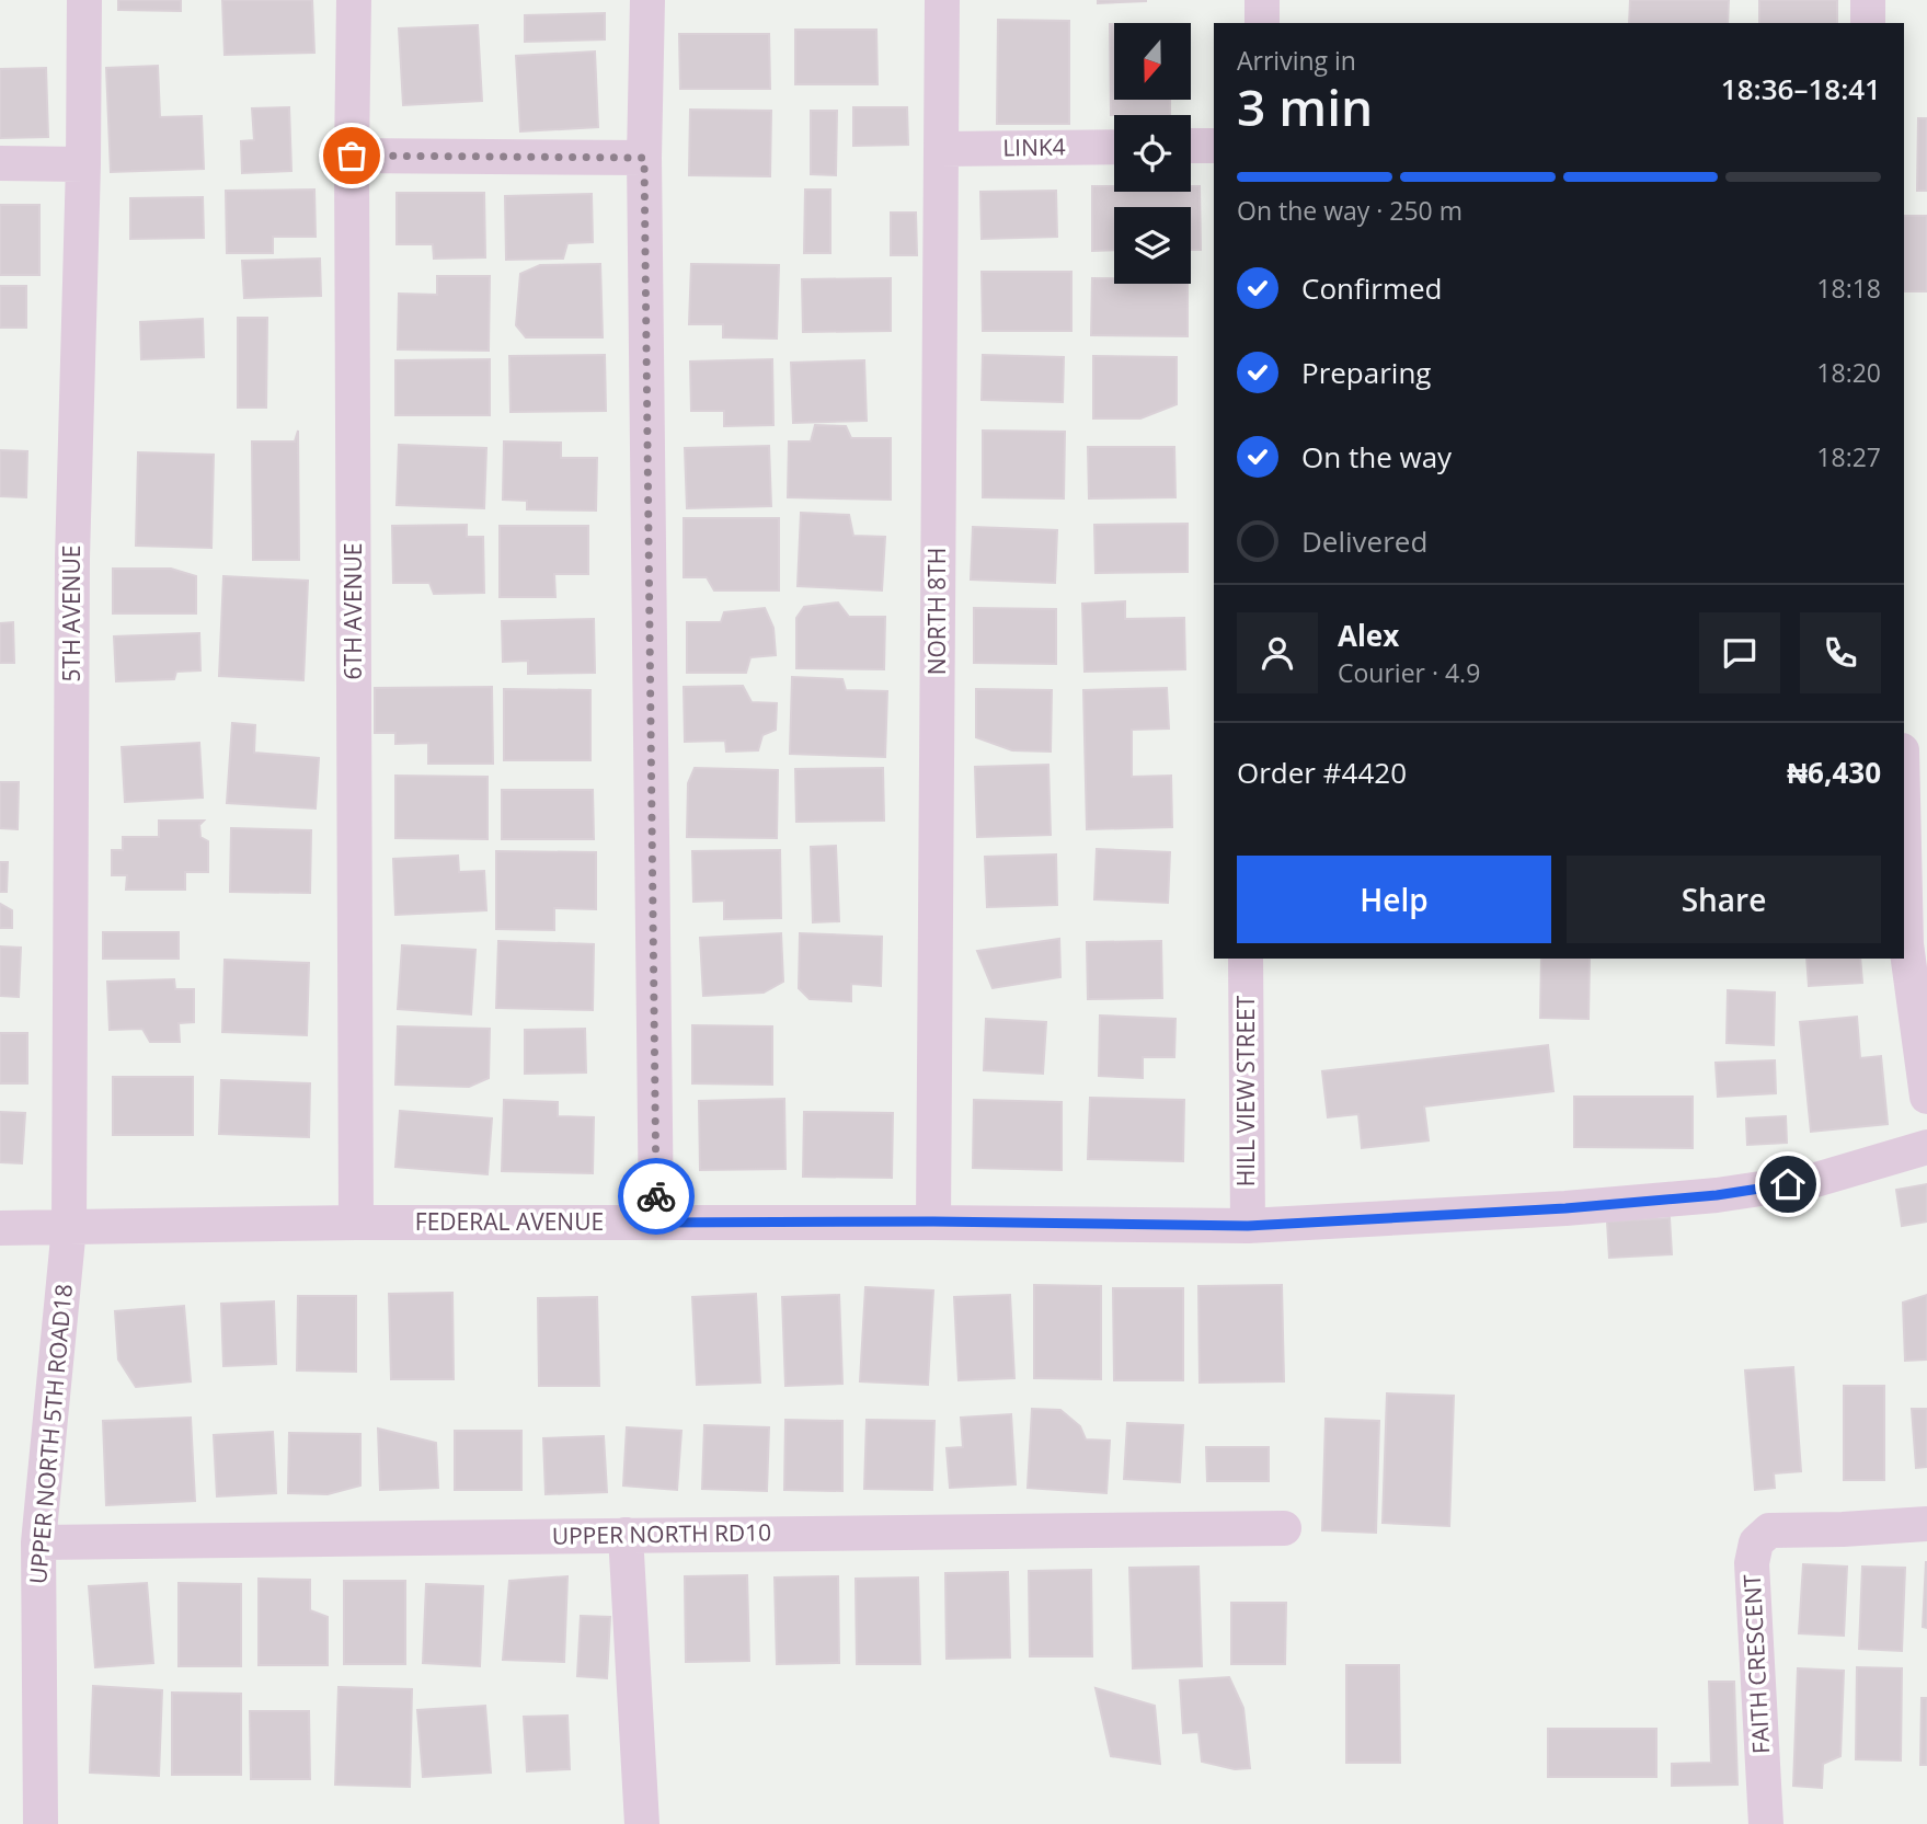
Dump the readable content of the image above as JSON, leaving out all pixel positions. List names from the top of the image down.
{
  "streets": {
    "street": [
      "LINK4",
      "6TH AVENUE",
      "NORTH 8TH",
      "5TH AVENUE",
      "HILL VIEW STREET",
      "FEDERAL AVENUE",
      "UPPER NORTH 5TH ROAD18",
      "UPPER NORTH RD10",
      "FAITH CRESCENT"
    ]
  },
  "crossings": [
    ["LINK4", "NORTH 8TH"],
    ["6TH AVENUE", "FEDERAL AVENUE"],
    ["NORTH 8TH", "FEDERAL AVENUE"],
    ["5TH AVENUE", "FEDERAL AVENUE"],
    ["5TH AVENUE", "UPPER NORTH 5TH ROAD18"],
    ["HILL VIEW STREET", "FEDERAL AVENUE"],
    ["FEDERAL AVENUE", "UPPER NORTH 5TH ROAD18"],
    ["UPPER NORTH 5TH ROAD18", "UPPER NORTH RD10"]
  ],
  "north": "bottom",
  "page": {
    "heading": ["3 min", "Arriving in", "18:36–18:41"],
    "panel": [
      "Alex",
      "Courier · 4.9",
      "Order #4420",
      "₦6,430"
    ],
    "bar": "On the way · 250 m",
    "list": [
      ["Confirmed", "18:18"],
      ["Preparing", "18:20"],
      ["On the way", "18:27"],
      "Delivered"
    ],
    "buttons": ["Help", "Share"]
  }
}
